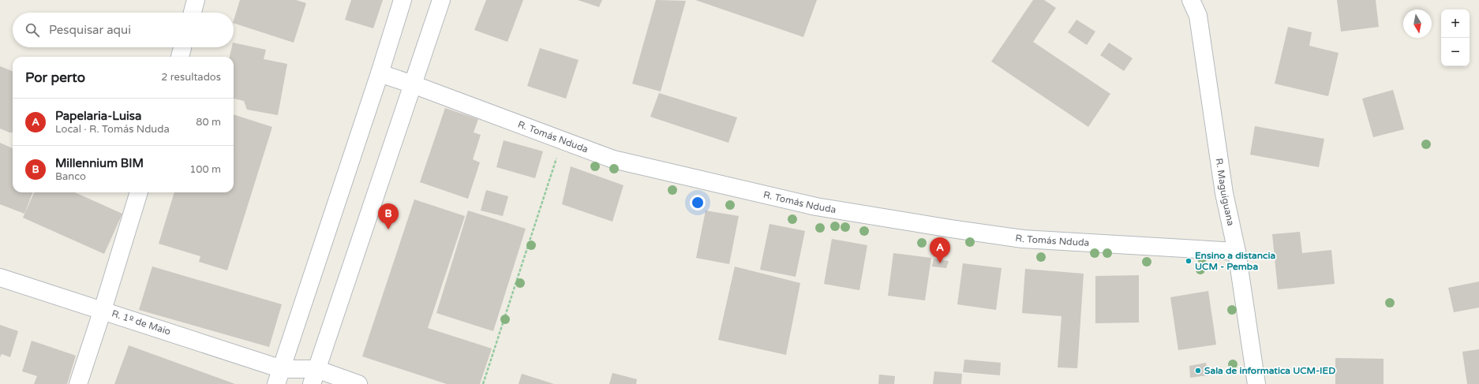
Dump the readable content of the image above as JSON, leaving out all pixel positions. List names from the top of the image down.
{
  "streets": {
    "street": ["R. Tomás Nduda", "R. Maguiguana", "R. 1º de Maio"]
  },
  "crossings": [
    ["R. Tomás Nduda", "R. Maguiguana"]
  ],
  "places": ["Ensino a distancia UCM - Pemba", "Sala de informatica UCM-IED"],
  "north": "bottom",
  "page": {
    "map_buttons": ["+", "−"],
    "search": "Pesquisar aqui",
    "heading": ["Por perto", "2 resultados"],
    "list": [
      {
        "mark": "A",
        "name": "Papelaria-Luisa",
        "note": "Local · R. Tomás Nduda",
        "value": "80 m"
      },
      {
        "mark": "B",
        "name": "Millennium BIM",
        "note": "Banco",
        "value": "100 m"
      }
    ],
    "pins": ["B", "A"]
  }
}
